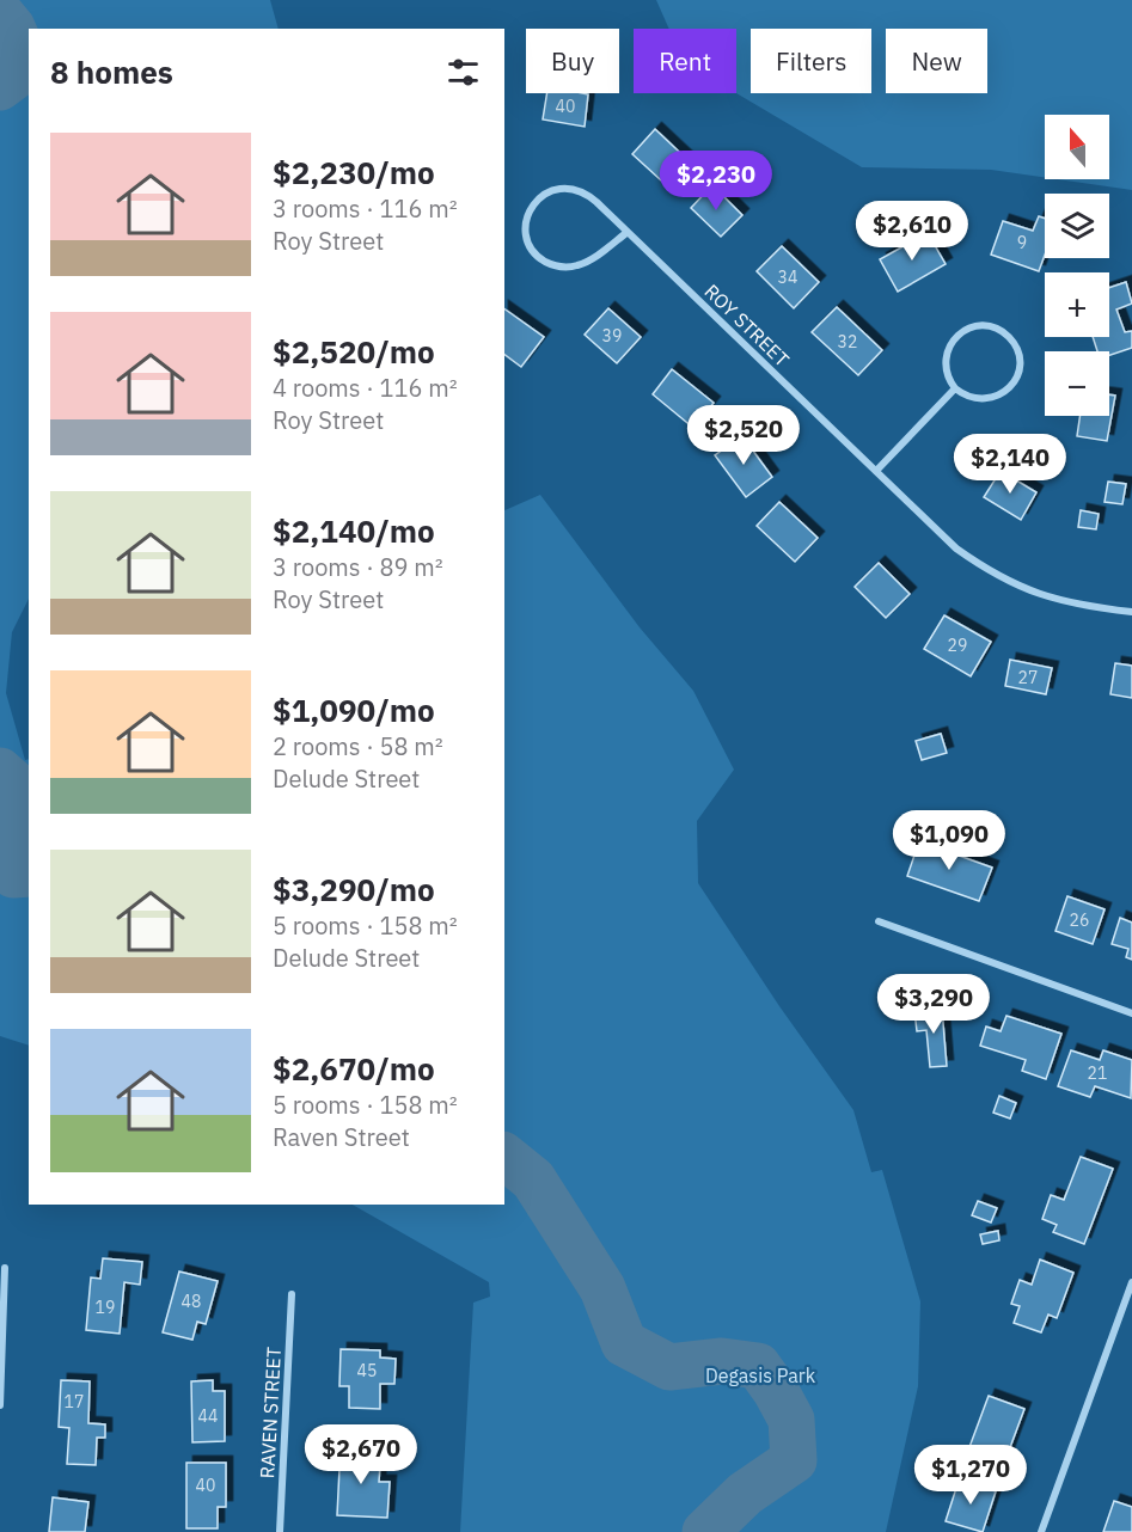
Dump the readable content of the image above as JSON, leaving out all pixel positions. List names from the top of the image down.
{
  "streets": {
    "street": ["ROY STREET", "RAVEN STREET"]
  },
  "parks": ["Degasis Park"],
  "house_numbers": [
    "40",
    "9",
    "34",
    "39",
    "32",
    "29",
    "27",
    "26",
    "21",
    "48",
    "19",
    "45",
    "17",
    "44",
    "40"
  ],
  "north": "top",
  "page": {
    "chip": [
      "Buy",
      "Rent",
      "Filters",
      "New"
    ],
    "heading": "8 homes",
    "map_buttons": ["+", "−"],
    "list": [
      {
        "name": "$2,230/mo",
        "note": "3 rooms · 116 m² · Roy Street"
      },
      {
        "name": "$2,520/mo",
        "note": "4 rooms · 116 m² · Roy Street"
      },
      {
        "name": "$2,140/mo",
        "note": "3 rooms · 89 m² · Roy Street"
      },
      {
        "name": "$1,090/mo",
        "note": "2 rooms · 58 m² · Delude Street"
      },
      {
        "name": "$3,290/mo",
        "note": "5 rooms · 158 m² · Delude Street"
      },
      {
        "name": "$2,670/mo",
        "note": "5 rooms · 158 m² · Raven Street"
      }
    ],
    "price": [
      "$2,230",
      "$2,610",
      "$2,520",
      "$2,140",
      "$1,090",
      "$3,290",
      "$2,670",
      "$1,270"
    ]
  }
}
